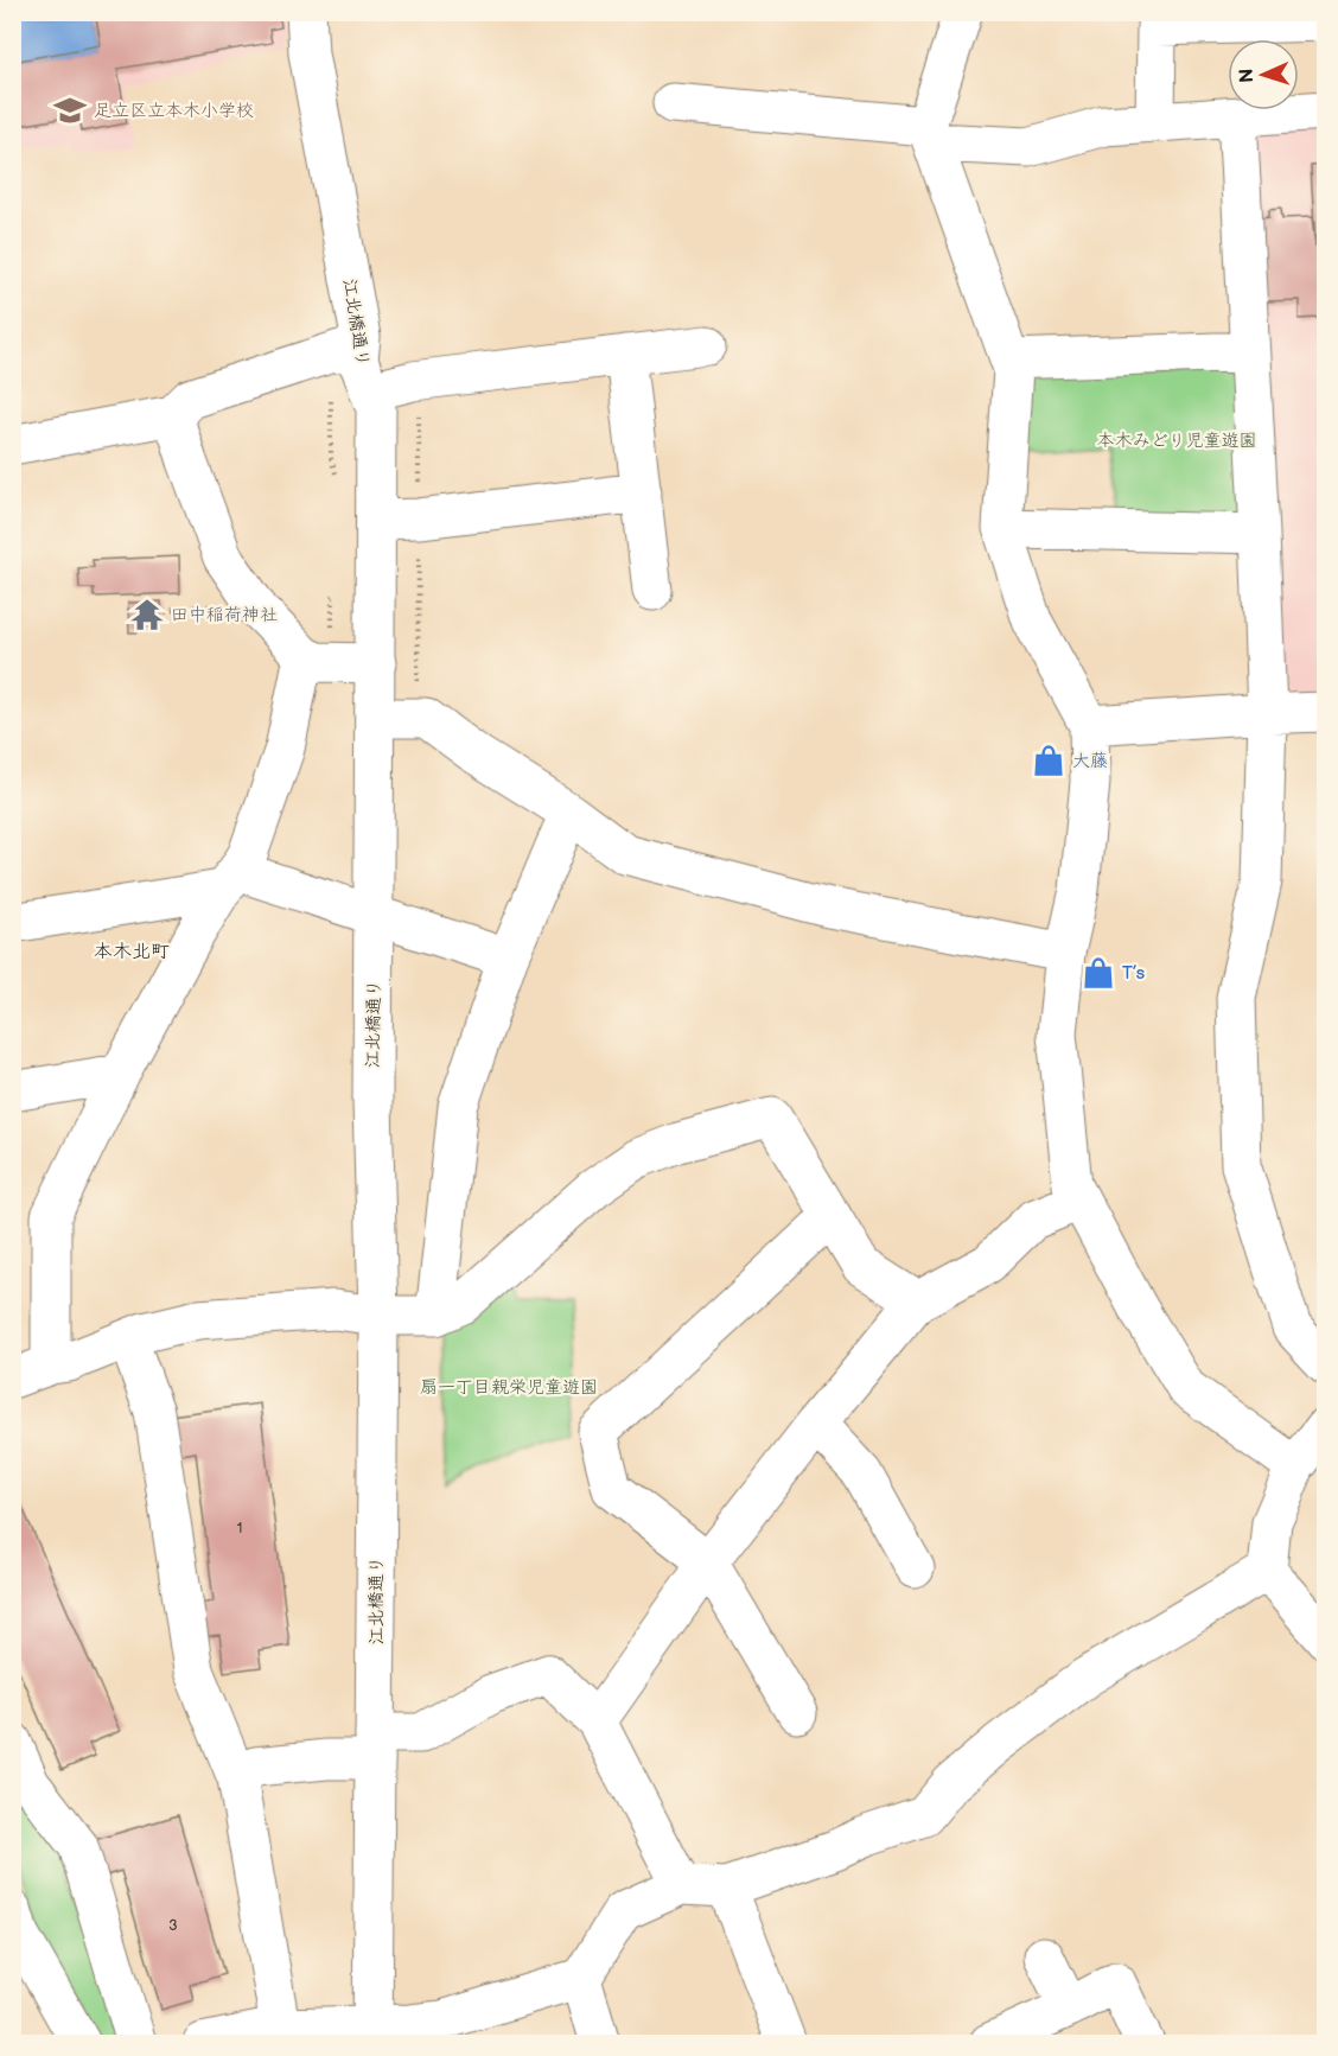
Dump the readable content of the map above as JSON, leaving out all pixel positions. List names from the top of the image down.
{
  "streets": {
    "street": ["江北橋通り"]
  },
  "districts": ["本木北町"],
  "parks": ["本木みどり児童遊園", "扇一丁目親栄児童遊園"],
  "places": {
    "school or university": ["足立区立本木小学校"],
    "temple": ["田中稲荷神社"],
    "shop": ["大藤", "T’s"]
  },
  "house_numbers": ["1", "3"],
  "north": "left"
}
